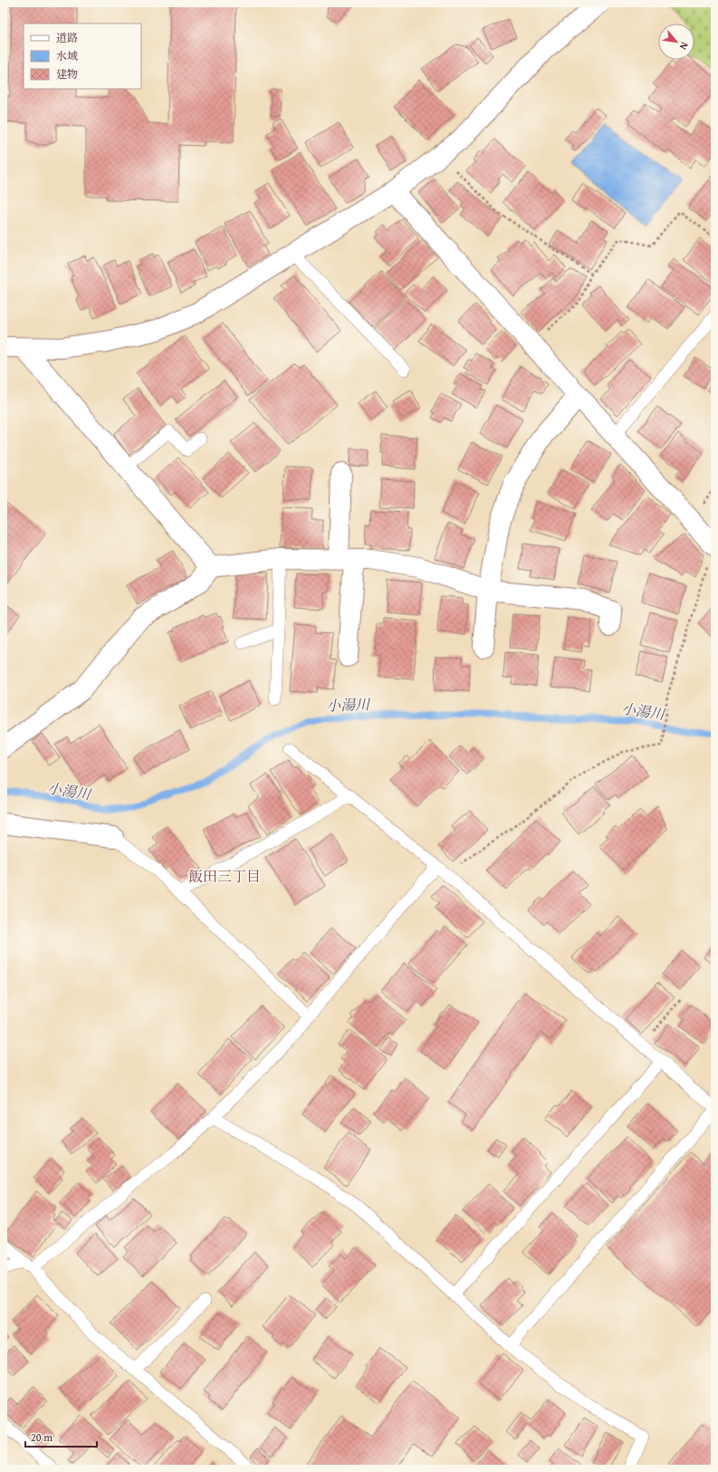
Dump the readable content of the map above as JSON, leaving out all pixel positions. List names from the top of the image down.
{
  "districts": ["飯田三丁目"],
  "water": ["小湯川"],
  "legend": ["道路", "水域", "建物"],
  "scale_bar": "20 m",
  "north": "bottom right"
}
